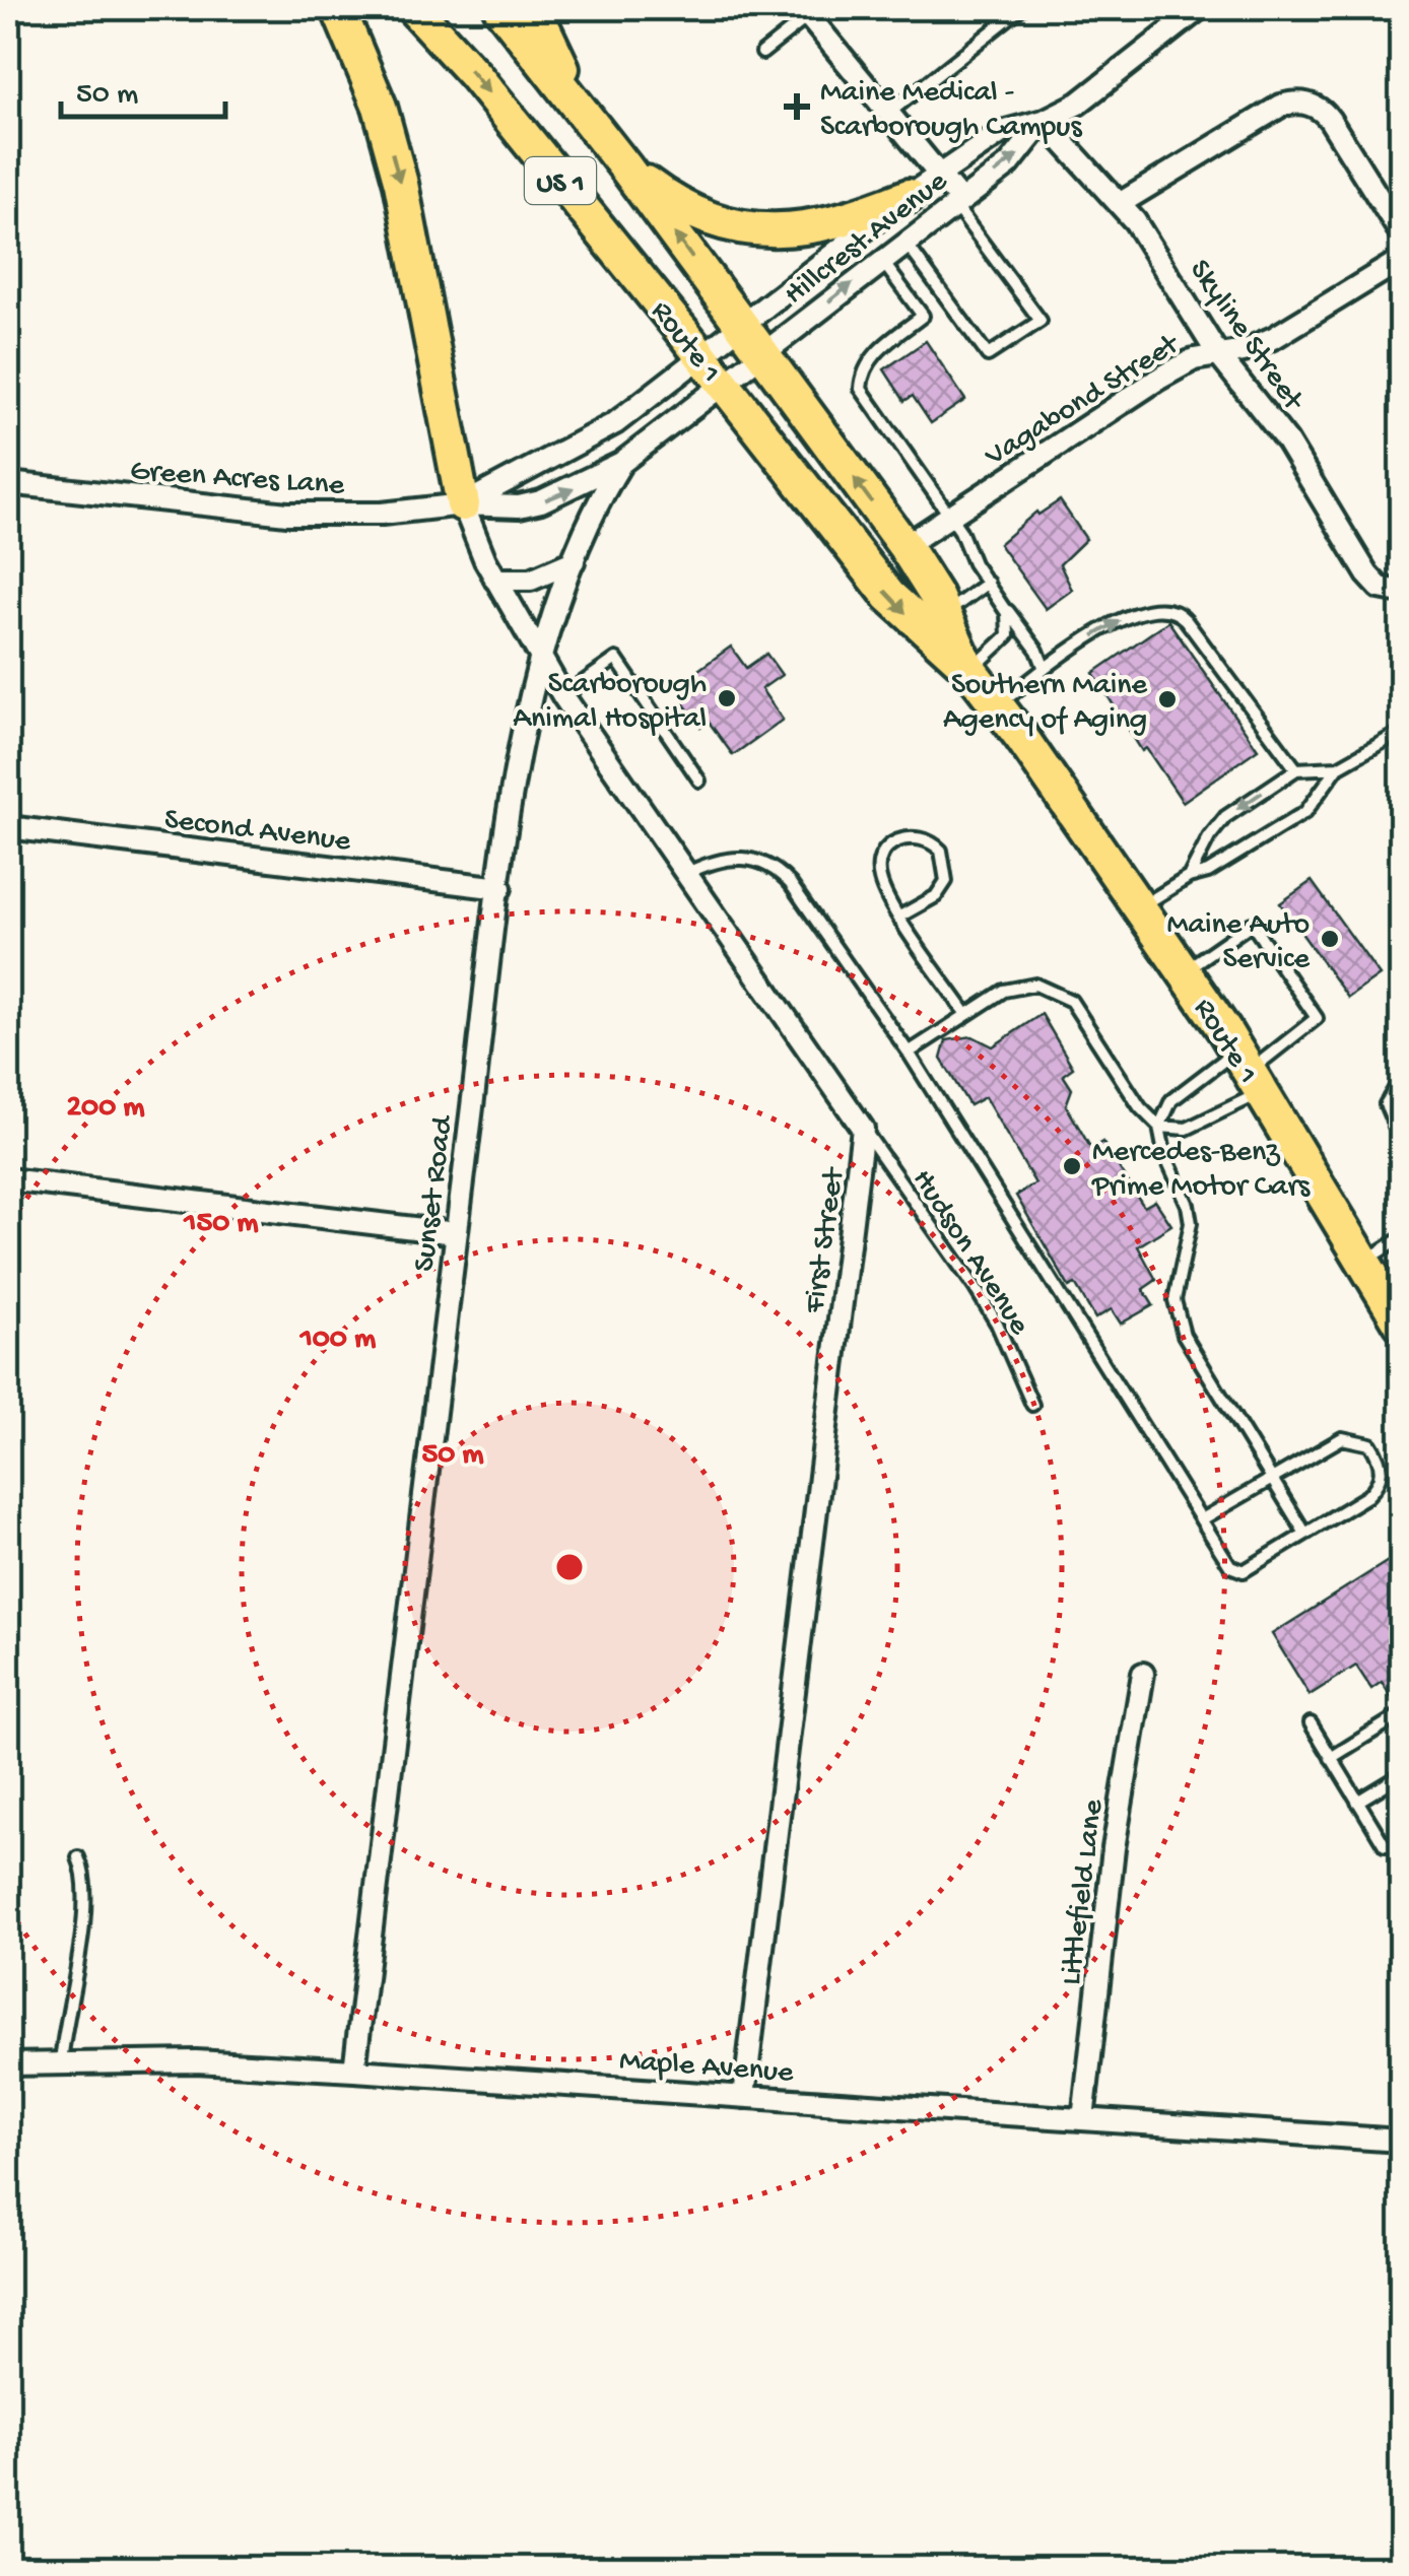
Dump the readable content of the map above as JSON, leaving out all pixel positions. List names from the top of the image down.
{
  "streets": {
    "main road": ["US 1", "Route 1"],
    "street": [
      "Hillcrest Avenue",
      "Skyline Street",
      "Vagabond Street",
      "Green Acres Lane",
      "Second Avenue",
      "Sunset Road",
      "First Street",
      "Littlefield Lane",
      "Maple Avenue"
    ],
    "lane": ["Hudson Avenue"]
  },
  "crossings": [
    ["Hillcrest Avenue", "Skyline Street"],
    ["Hillcrest Avenue", "Route 1"],
    ["Hillcrest Avenue", "Green Acres Lane"],
    ["Skyline Street", "Vagabond Street"],
    ["Route 1", "Vagabond Street"],
    ["Route 1", "Green Acres Lane"],
    ["Green Acres Lane", "Sunset Road"],
    ["Green Acres Lane", "First Street"],
    ["Second Avenue", "Sunset Road"],
    ["Sunset Road", "First Street"],
    ["Sunset Road", "Maple Avenue"],
    ["First Street", "Hudson Avenue"],
    ["First Street", "Maple Avenue"],
    ["Littlefield Lane", "Maple Avenue"]
  ],
  "places": {
    "health": ["Maine Medical - Scarborough Campus"],
    "other": [
      "Scarborough Animal Hospital",
      "Southern Maine Agency of Aging",
      "Maine Auto Service",
      "Mercedes-Benz Prime Motor Cars"
    ]
  },
  "scale_bar": "50 m",
  "rings": [
    "200 m",
    "150 m",
    "100 m",
    "50 m"
  ]
}
